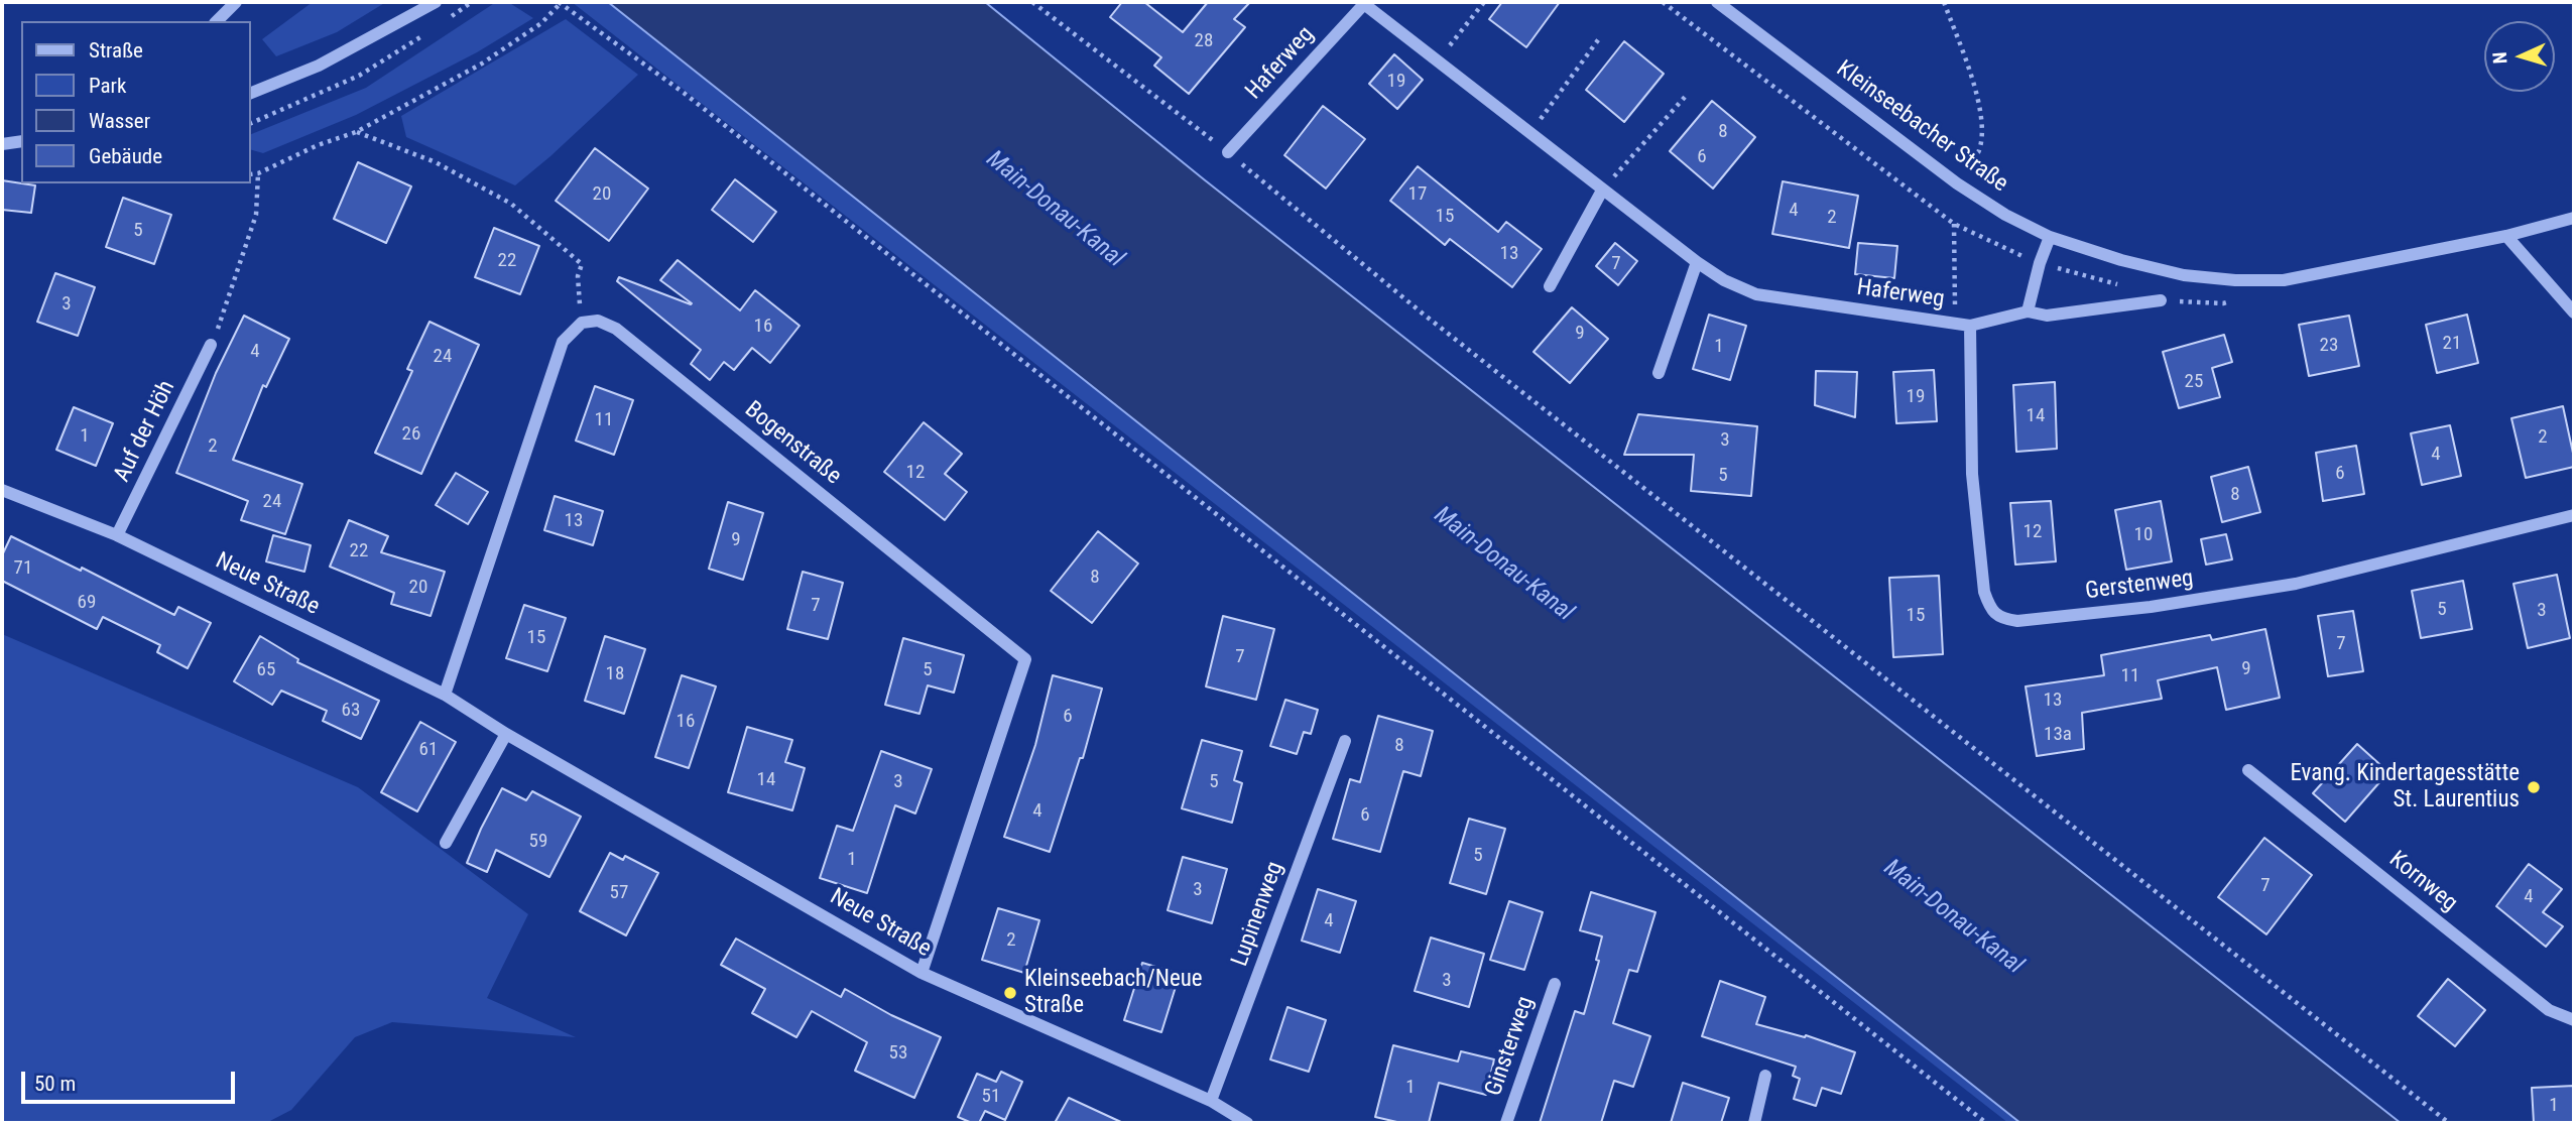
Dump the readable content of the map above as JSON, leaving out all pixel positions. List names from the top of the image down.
{
  "streets": {
    "street": [
      "Haferweg",
      "Kleinseebacher Straße",
      "Auf der Höh",
      "Bogenstraße",
      "Neue Straße",
      "Gerstenweg",
      "Kornweg",
      "Lupinenweg",
      "Ginsterweg"
    ]
  },
  "crossings": [
    ["Haferweg", "Gerstenweg"],
    ["Auf der Höh", "Neue Straße"],
    ["Bogenstraße", "Neue Straße"],
    ["Neue Straße", "Lupinenweg"]
  ],
  "water": ["Main-Donau-Kanal"],
  "places": ["Evang. Kindertagesstätte St. Laurentius", "Kleinseebach/Neue Straße"],
  "house_numbers": [
    "28",
    "19",
    "8",
    "6",
    "20",
    "17",
    "4",
    "15",
    "2",
    "5",
    "13",
    "22",
    "7",
    "3",
    "16",
    "9",
    "21",
    "23",
    "1",
    "4",
    "24",
    "25",
    "19",
    "14",
    "11",
    "26",
    "1",
    "2",
    "3",
    "2",
    "4",
    "12",
    "6",
    "5",
    "8",
    "24",
    "13",
    "12",
    "10",
    "9",
    "22",
    "71",
    "8",
    "20",
    "69",
    "7",
    "5",
    "3",
    "15",
    "15",
    "7",
    "7",
    "9",
    "65",
    "5",
    "18",
    "11",
    "13",
    "63",
    "6",
    "16",
    "13a",
    "8",
    "61",
    "14",
    "3",
    "5",
    "4",
    "6",
    "59",
    "5",
    "1",
    "7",
    "3",
    "57",
    "4",
    "4",
    "2",
    "3",
    "53",
    "1",
    "51",
    "1"
  ],
  "legend": [
    "Straße",
    "Park",
    "Wasser",
    "Gebäude"
  ],
  "scale_bar": "50 m",
  "north": "left"
}
